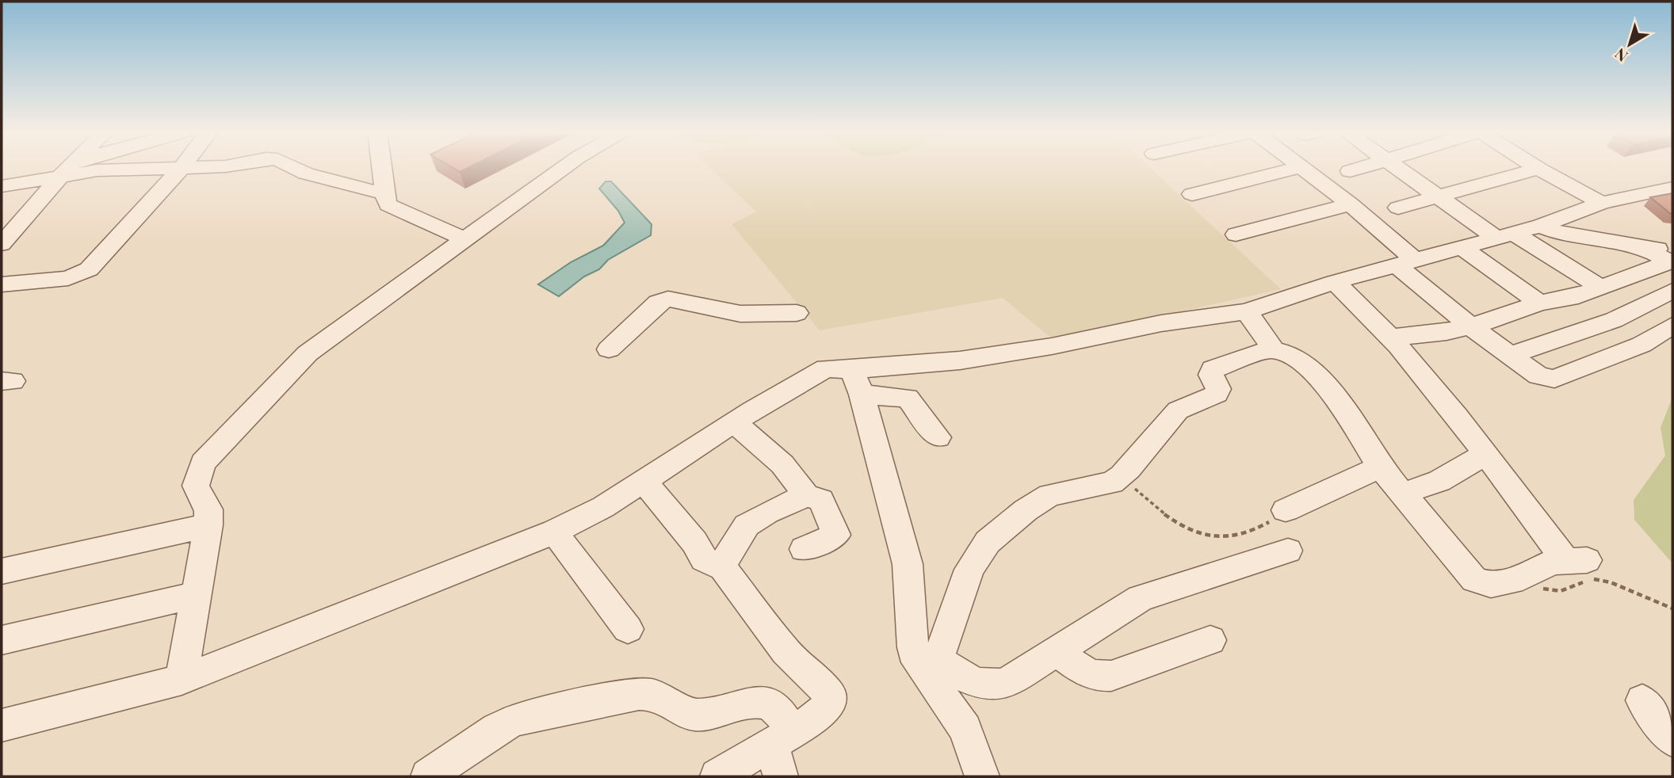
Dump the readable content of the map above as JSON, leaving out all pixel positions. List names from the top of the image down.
{
  "north": "bottom left"
}
